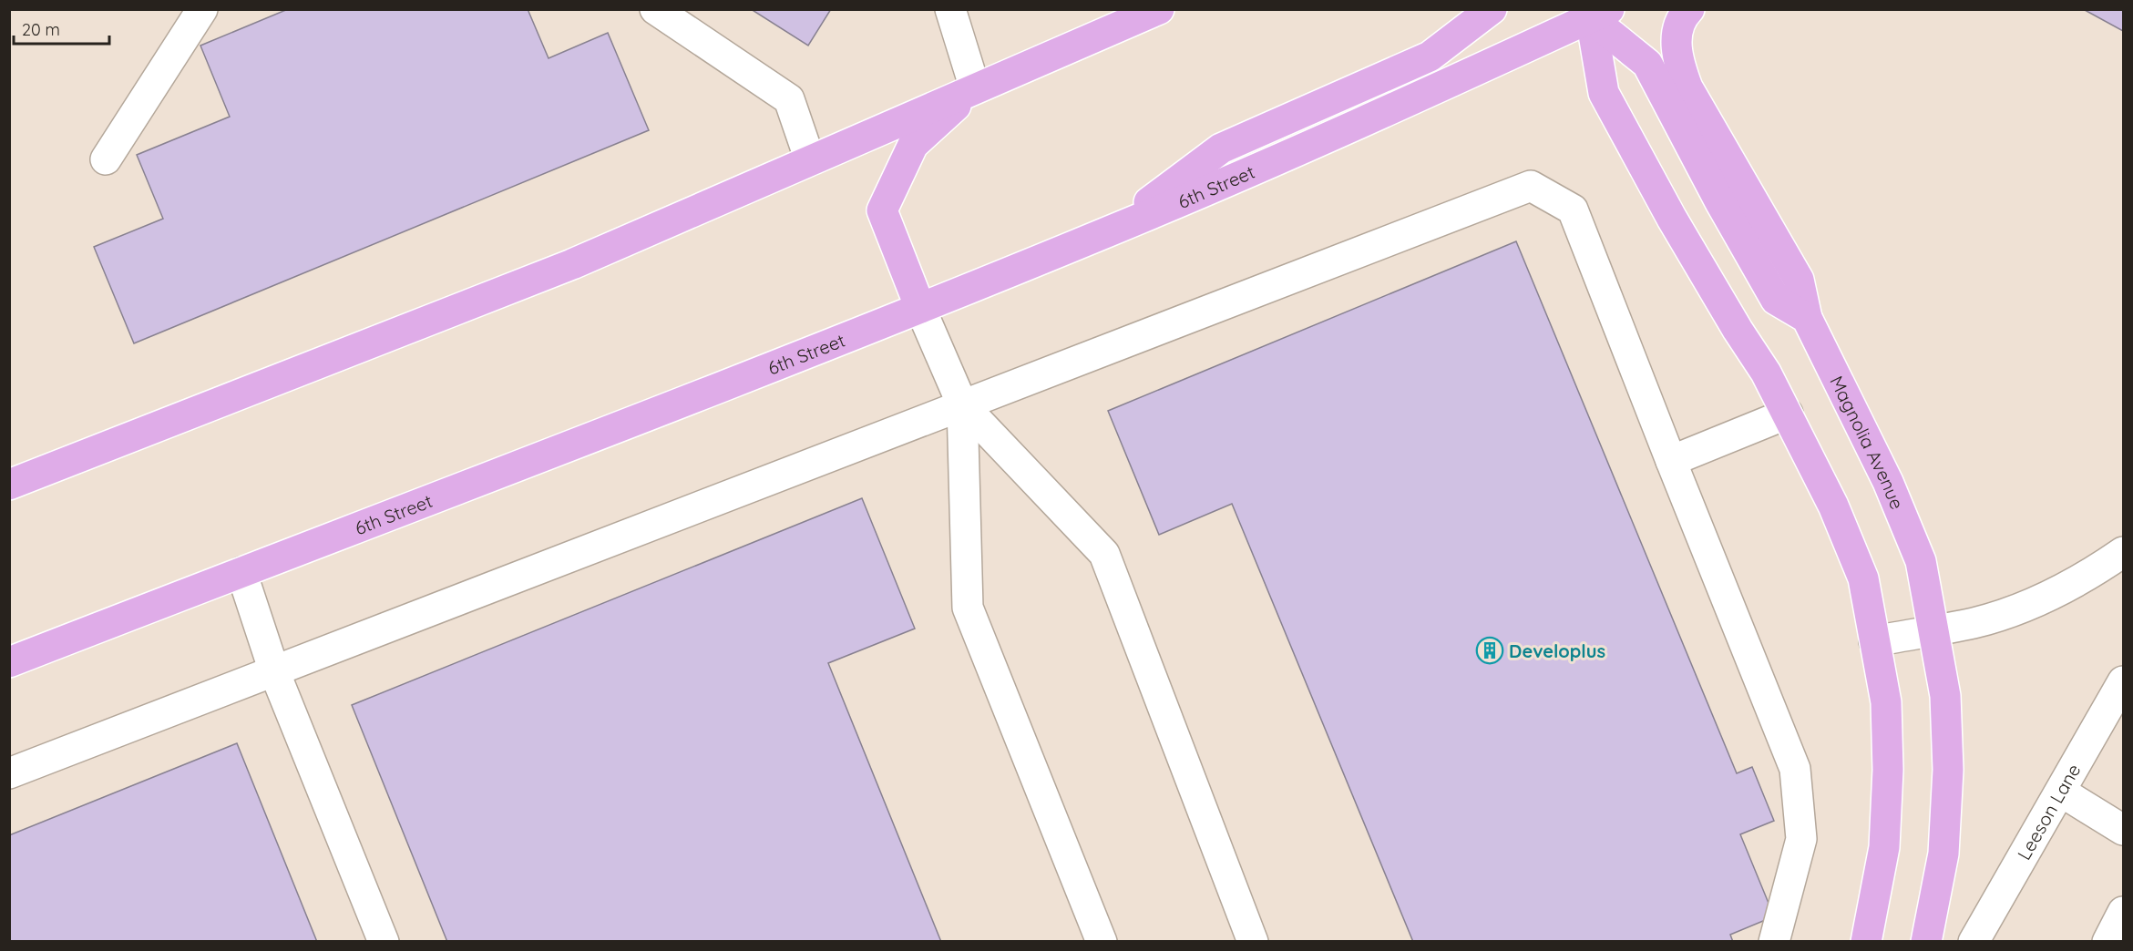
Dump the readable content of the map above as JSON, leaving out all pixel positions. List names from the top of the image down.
{
  "streets": {
    "main road": ["6th Street", "Magnolia Avenue"],
    "street": ["Leeson Lane"]
  },
  "places": {
    "building": ["Developlus"]
  },
  "scale_bar": "20 m"
}
